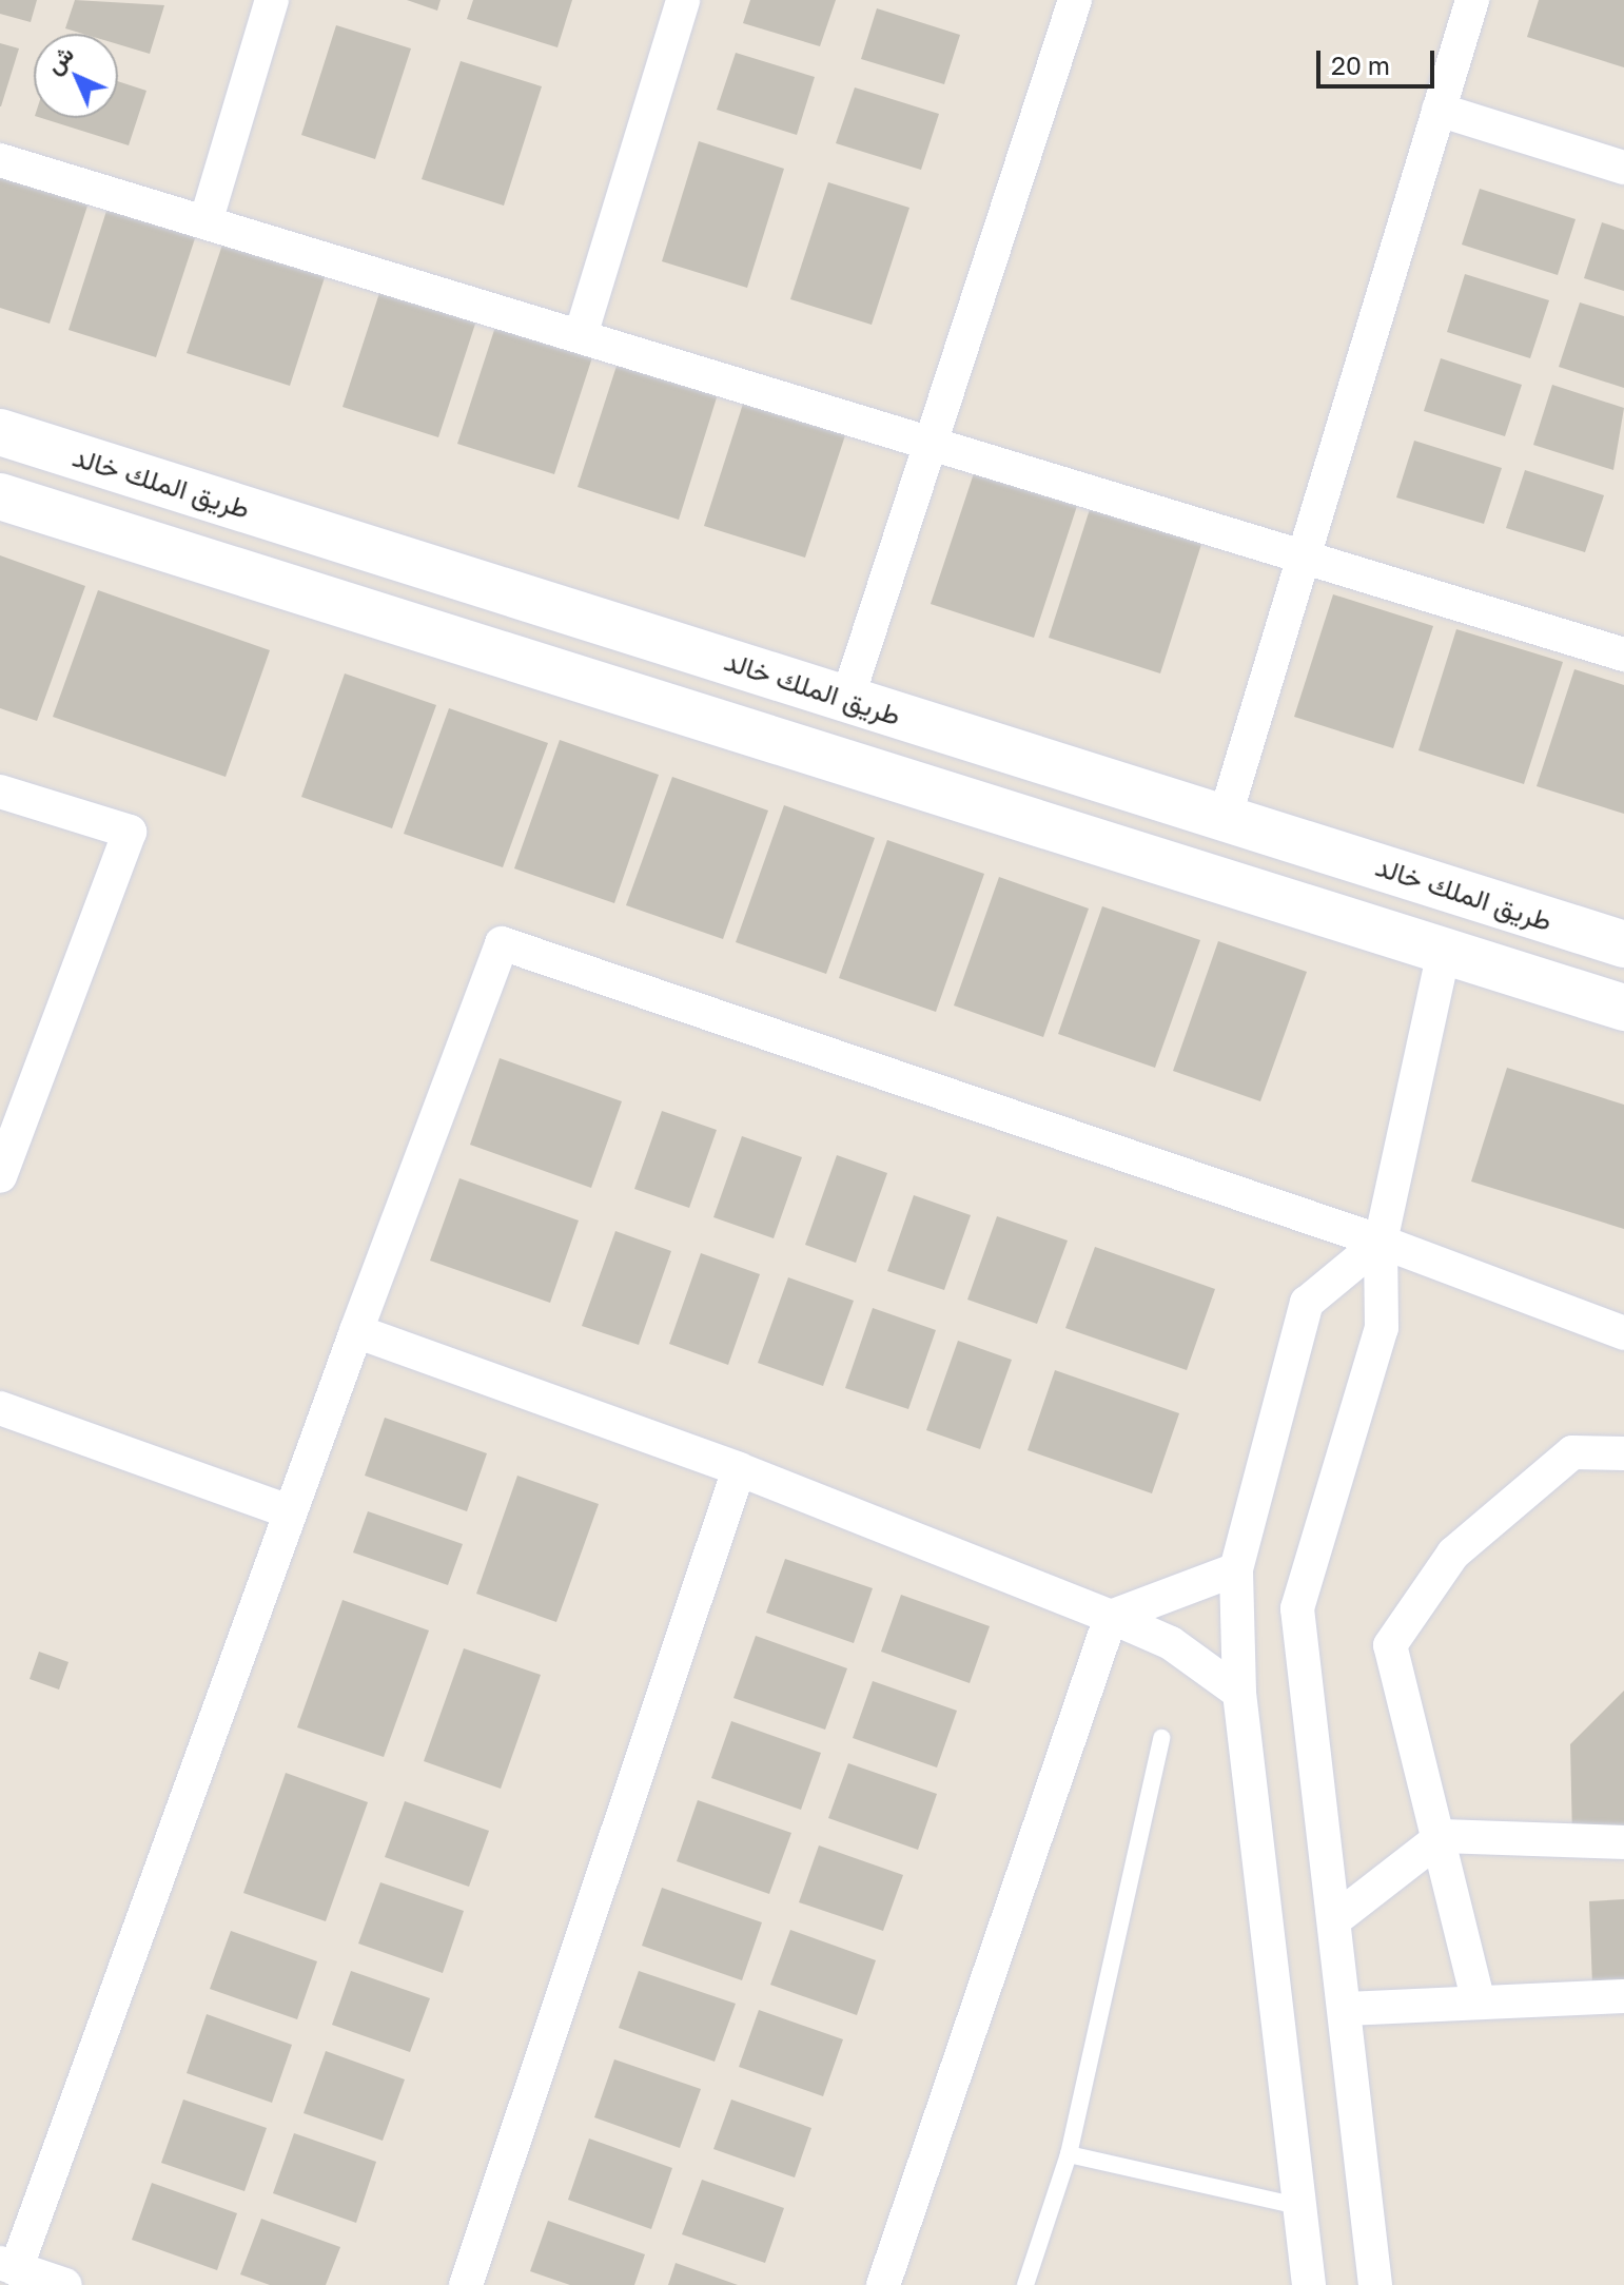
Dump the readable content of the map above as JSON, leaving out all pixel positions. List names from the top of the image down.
{
  "streets": {
    "main road": ["طريق الملك خالد"]
  },
  "scale_bar": "20 m",
  "north": "top left"
}
